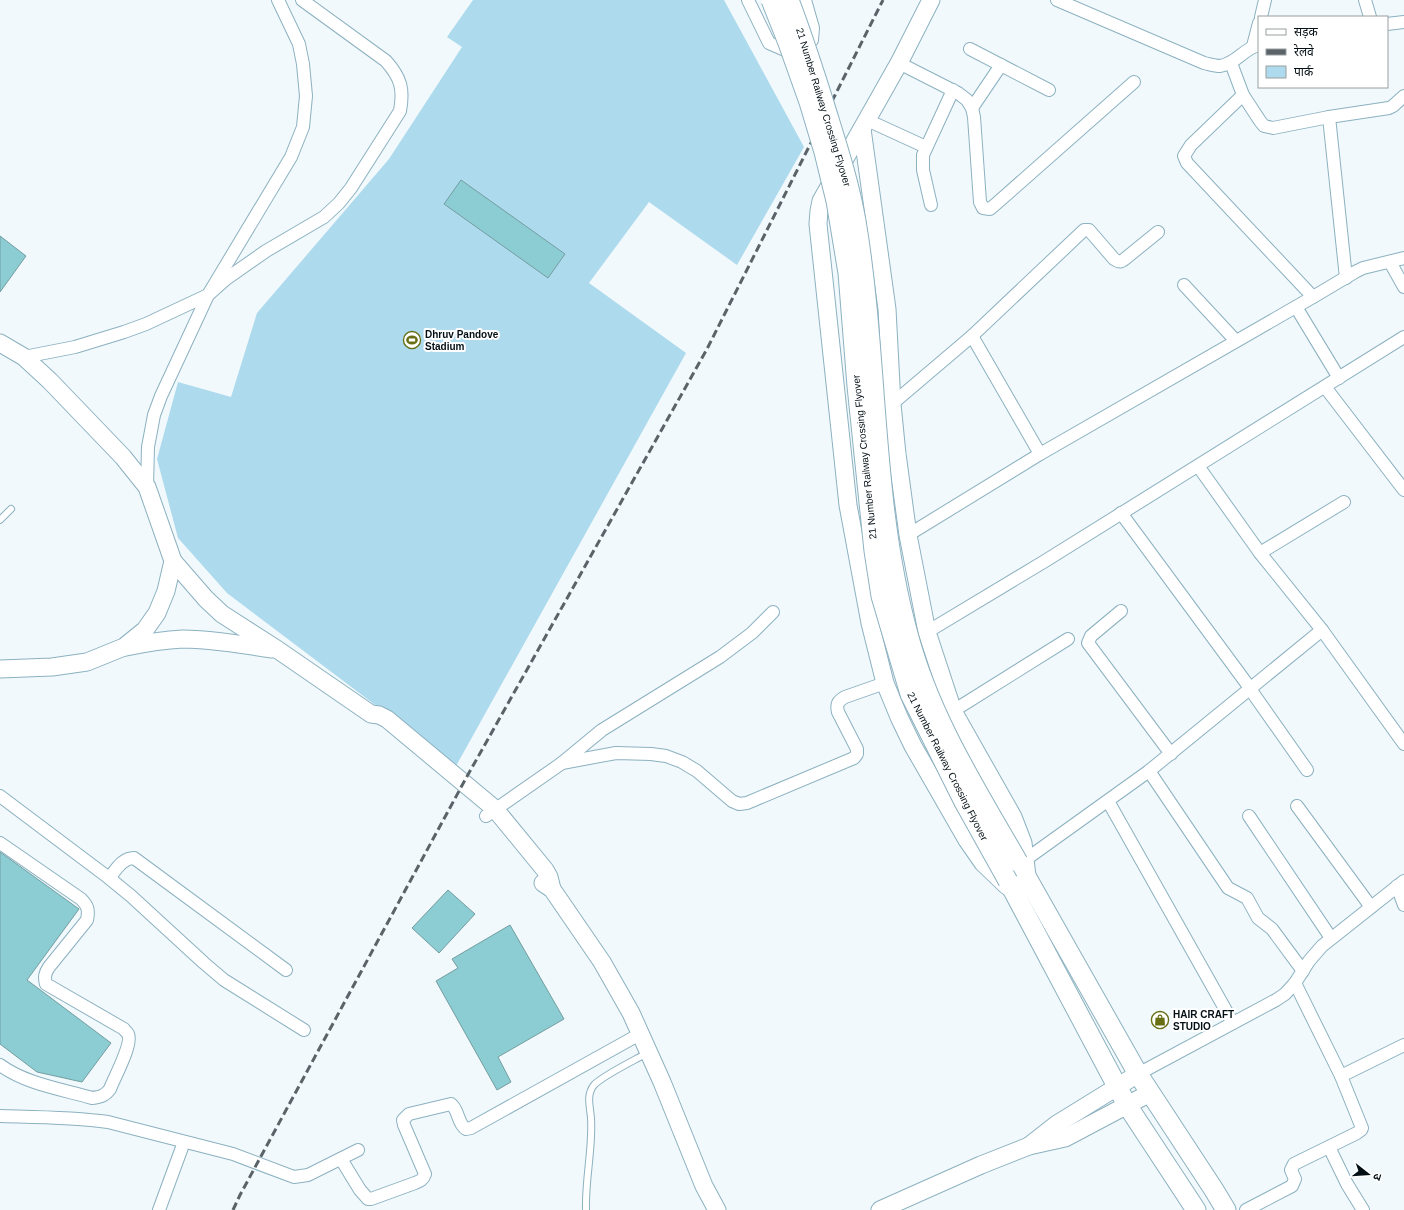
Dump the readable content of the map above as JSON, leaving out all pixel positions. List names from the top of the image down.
{
  "streets": {
    "main road": ["21 Number Railway Crossing Flyover"]
  },
  "places": {
    "sports": ["Dhruv Pandove Stadium"],
    "shop": ["HAIR CRAFT STUDIO"]
  },
  "legend": ["सड़क", "रेलवे", "पार्क"],
  "north": "right"
}
